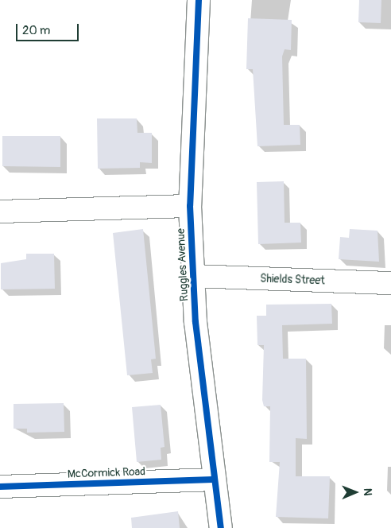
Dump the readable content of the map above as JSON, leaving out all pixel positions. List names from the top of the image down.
{
  "streets": {
    "street": ["Ruggles Avenue", "Shields Street", "McCormick Road"]
  },
  "crossings": [
    ["Ruggles Avenue", "Shields Street"],
    ["Ruggles Avenue", "McCormick Road"]
  ],
  "scale_bar": "20 m",
  "north": "right"
}
